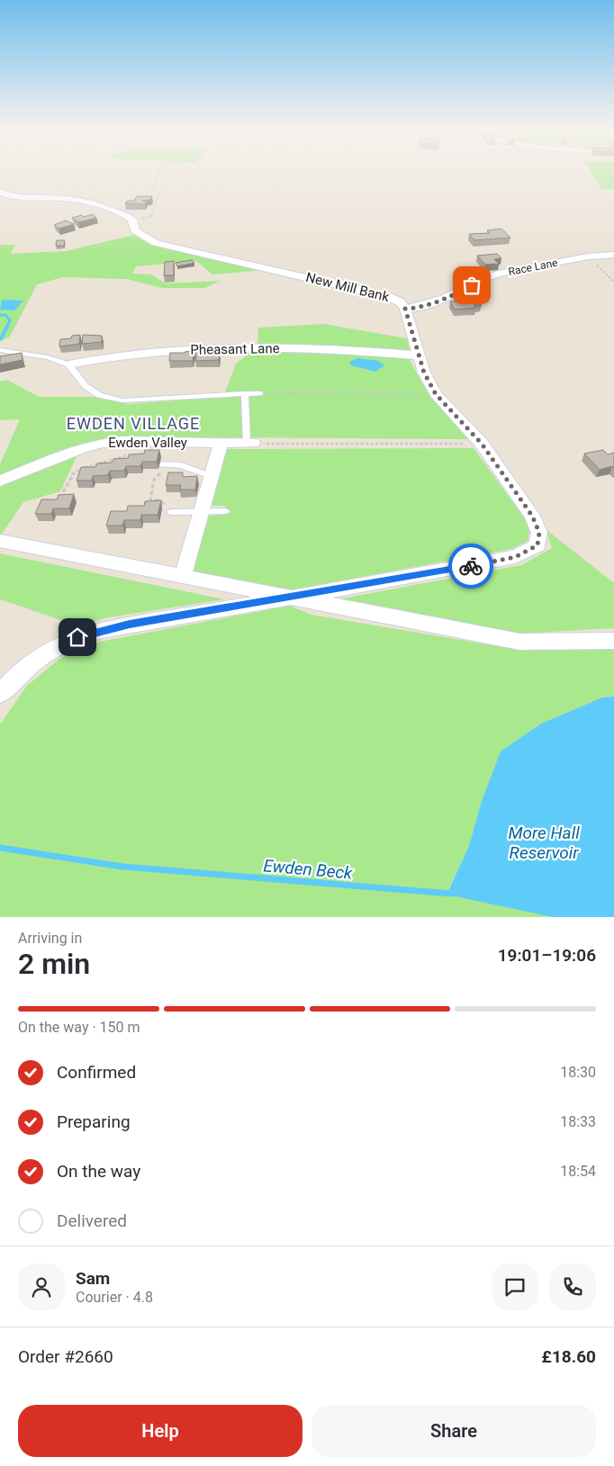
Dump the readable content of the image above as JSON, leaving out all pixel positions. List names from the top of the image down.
{
  "streets": {
    "street": [
      "Race Lane",
      "New Mill Bank",
      "Pheasant Lane",
      "Ewden Valley"
    ]
  },
  "crossings": [
    ["Race Lane", "New Mill Bank"],
    ["New Mill Bank", "Pheasant Lane"]
  ],
  "districts": ["EWDEN VILLAGE"],
  "water": ["More Hall Reservoir", "Ewden Beck"],
  "page": {
    "heading": ["2 min", "Arriving in", "19:01–19:06"],
    "panel": [
      "Sam",
      "Courier · 4.8",
      "Order #2660",
      "£18.60"
    ],
    "bar": "On the way · 150 m",
    "list": [
      ["Confirmed", "18:30"],
      ["Preparing", "18:33"],
      ["On the way", "18:54"],
      "Delivered"
    ],
    "buttons": ["Help", "Share"]
  }
}
